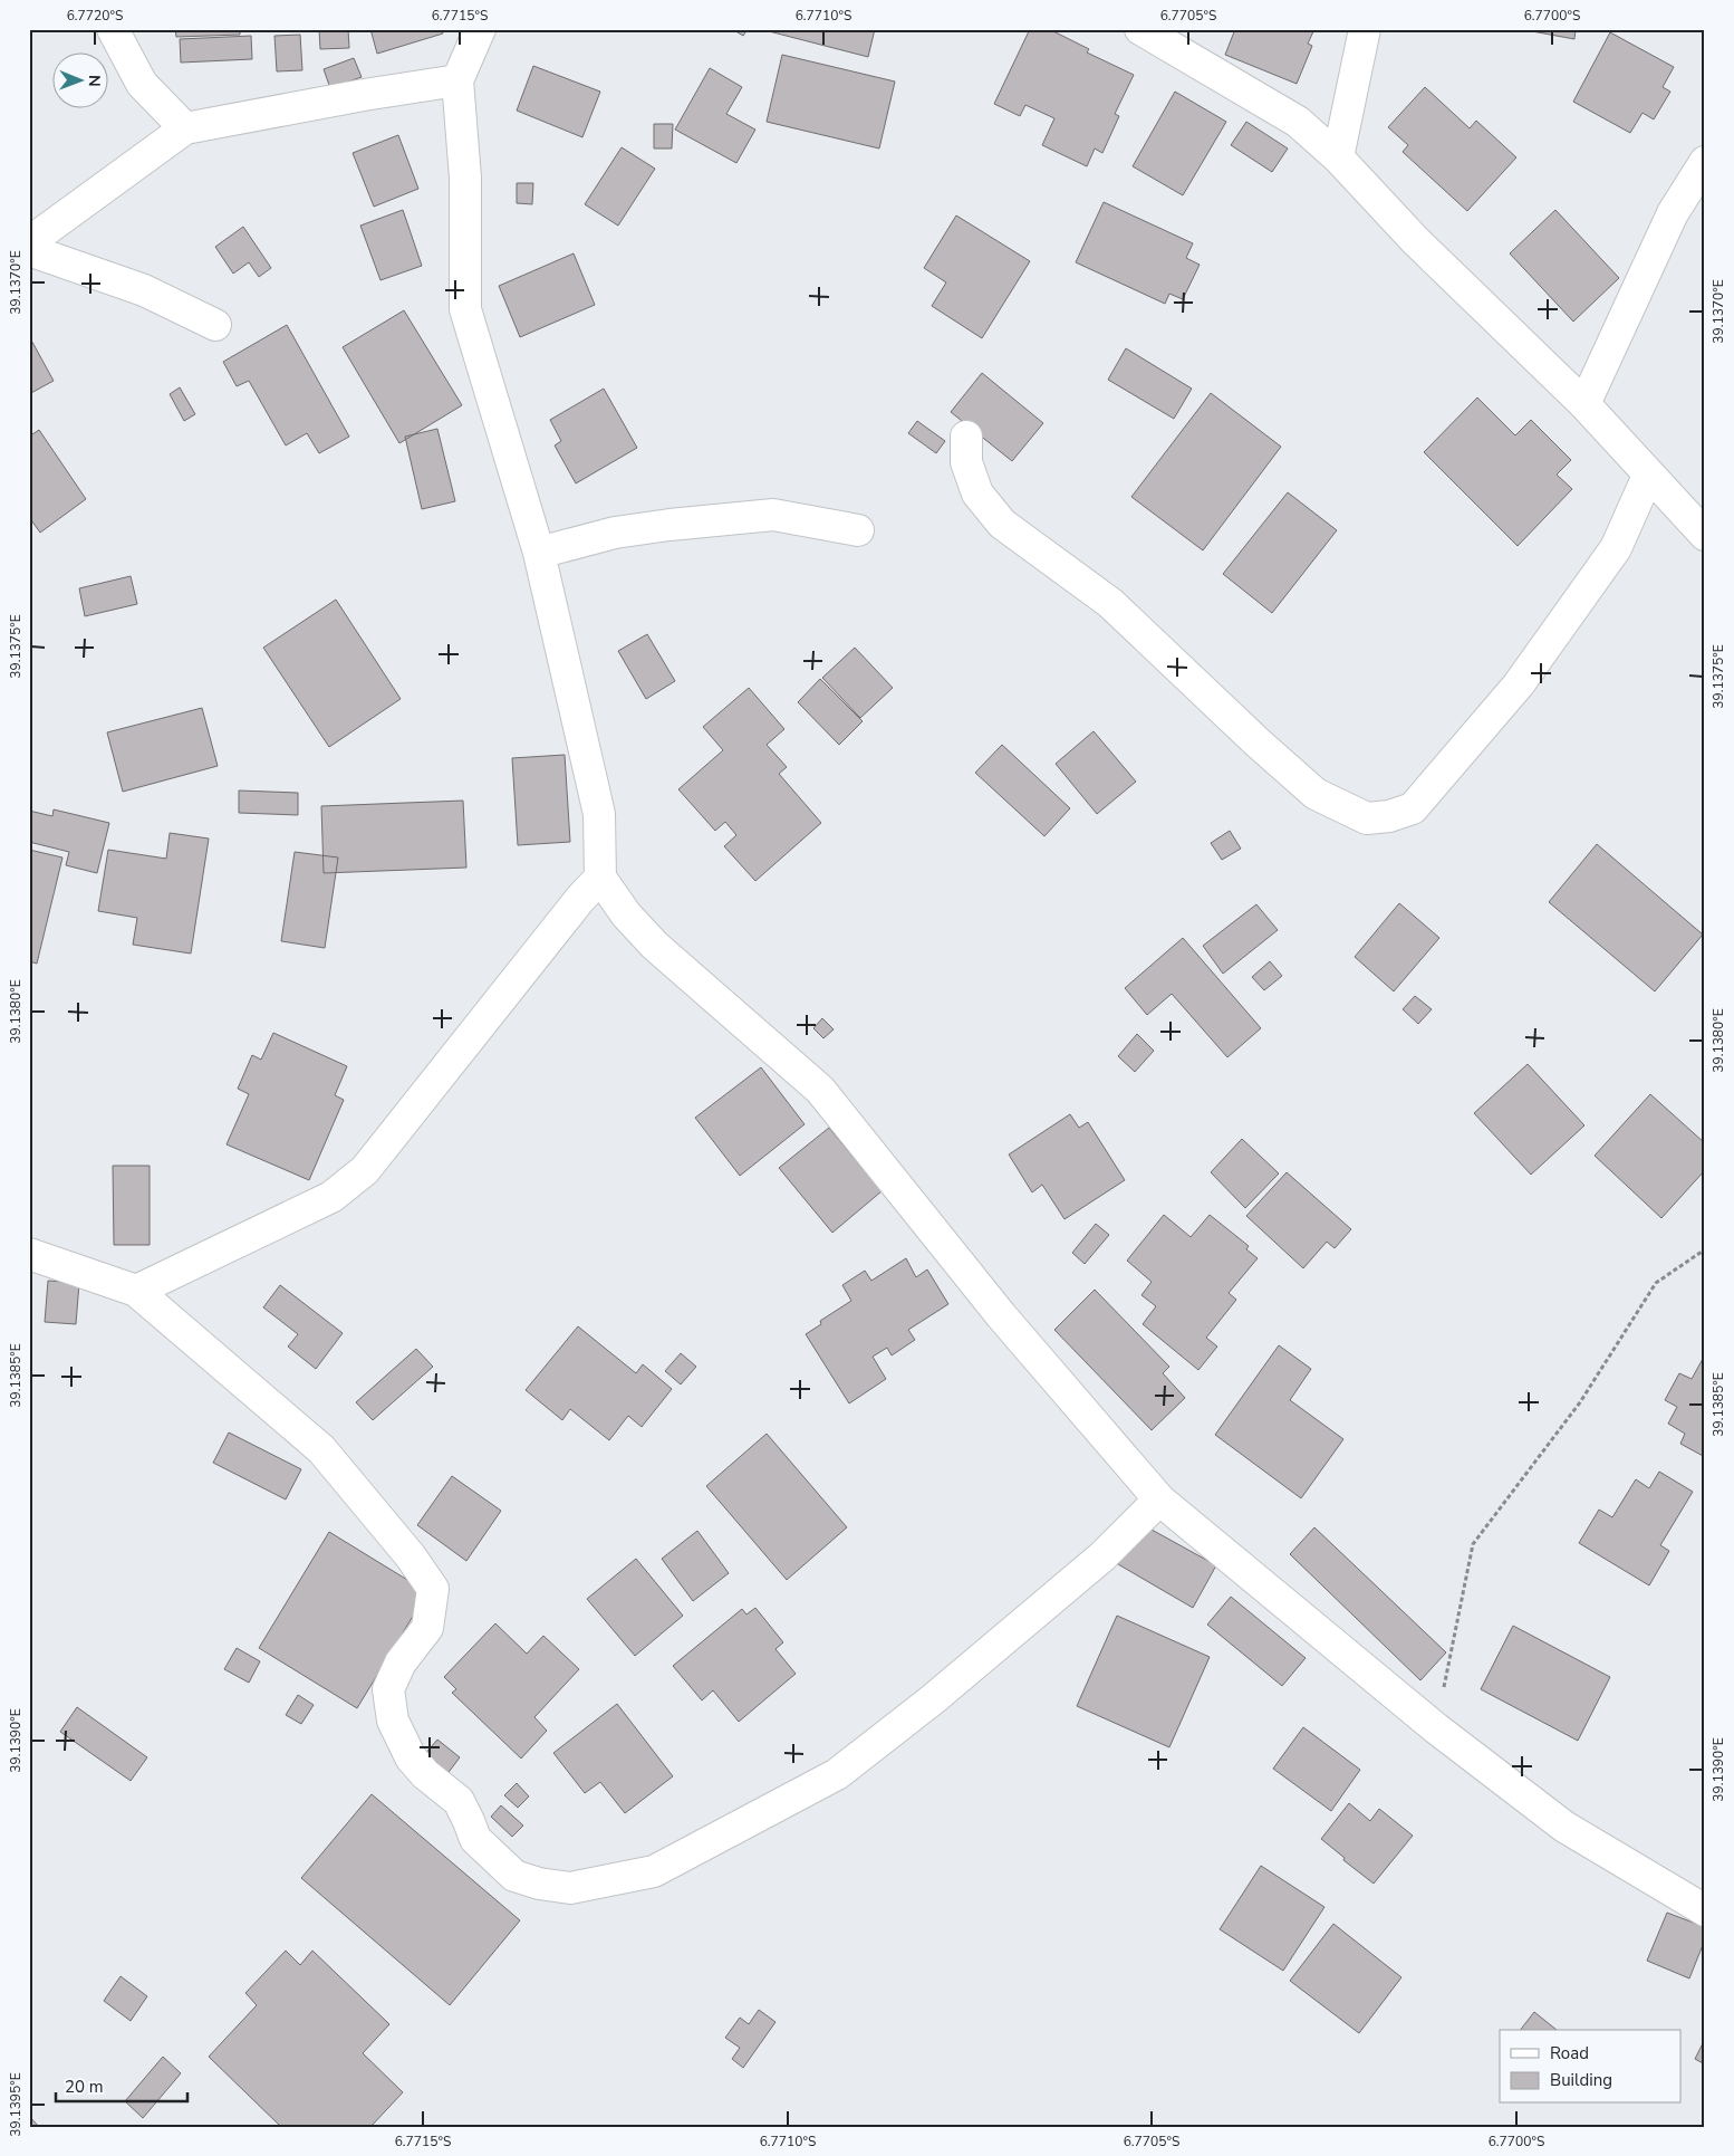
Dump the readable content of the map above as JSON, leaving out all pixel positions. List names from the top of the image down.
{
  "legend": ["Road", "Building"],
  "scale_bar": "20 m",
  "north": "right",
  "coordinates": [
    "6.7720°S",
    "6.7715°S",
    "6.7710°S",
    "6.7705°S",
    "6.7700°S",
    "39.1370°E",
    "39.1375°E",
    "39.1380°E",
    "39.1385°E",
    "39.1390°E",
    "39.1395°E"
  ]
}
